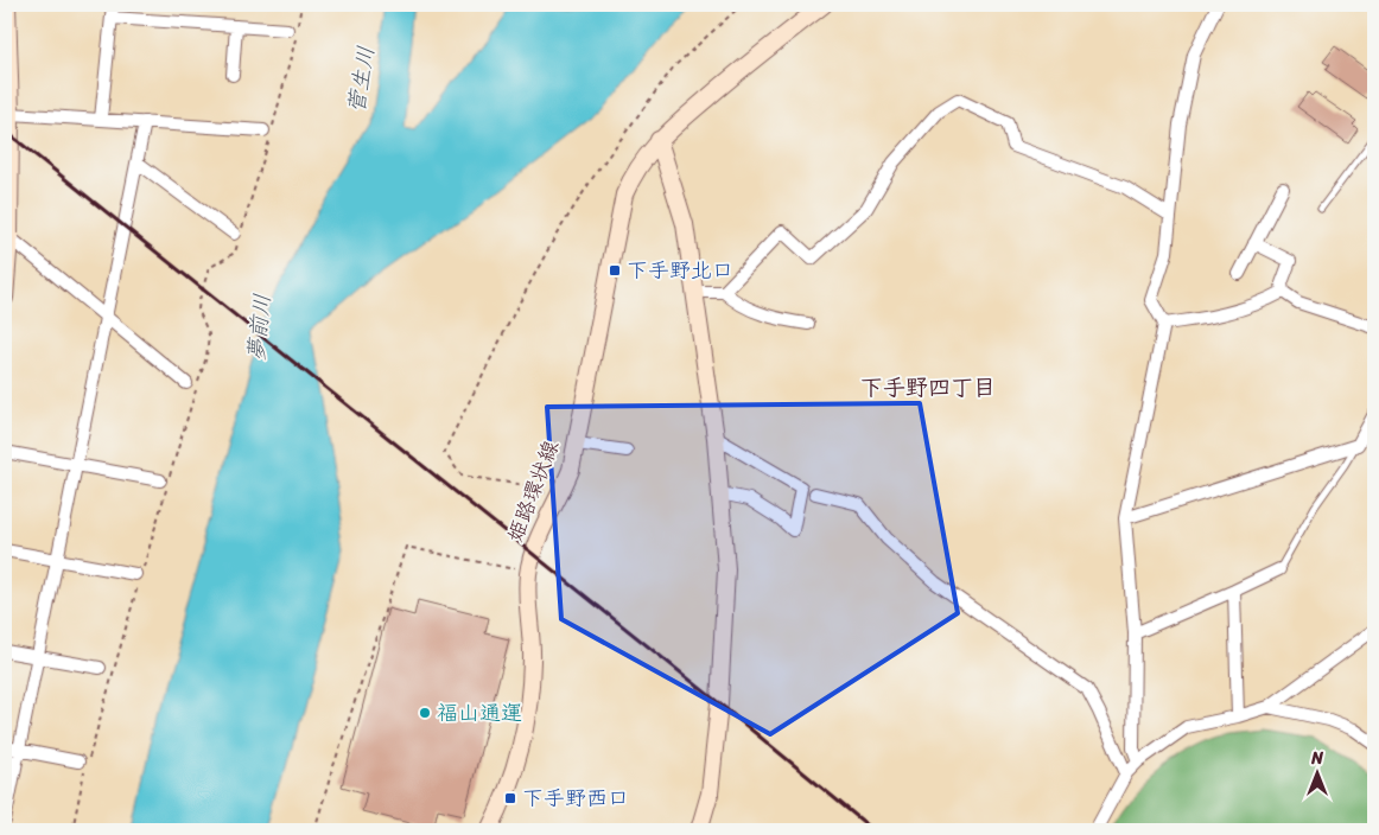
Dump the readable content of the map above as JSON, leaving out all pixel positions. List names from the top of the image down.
{
  "streets": {
    "main road": ["姫路環状線"]
  },
  "districts": ["下手野四丁目"],
  "water": ["菅生川", "夢前川"],
  "places": {
    "transit": ["下手野北口", "下手野西口"],
    "other": ["福山通運"]
  },
  "north": "top"
}
